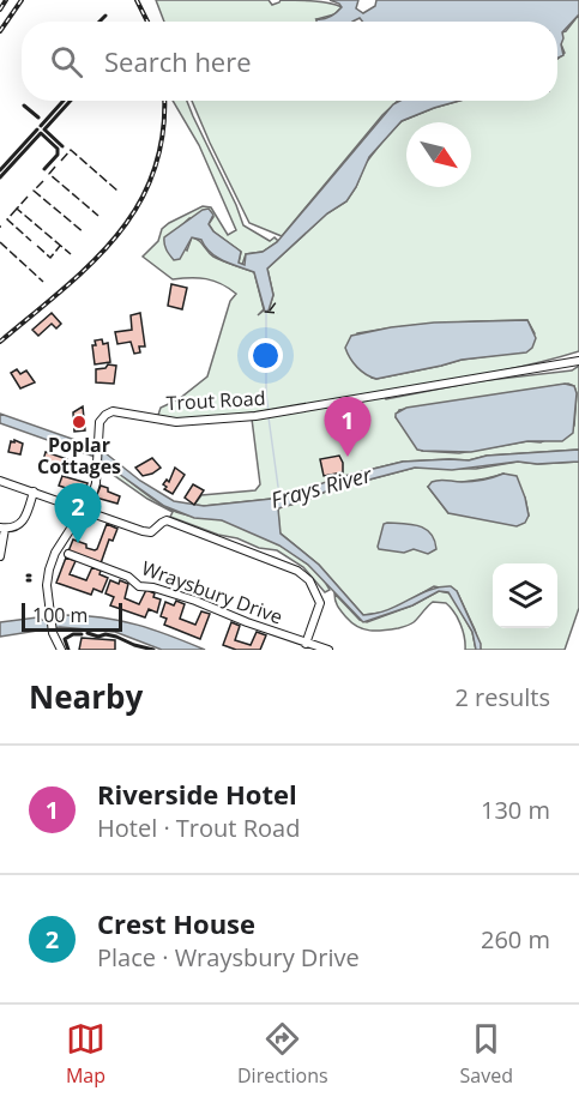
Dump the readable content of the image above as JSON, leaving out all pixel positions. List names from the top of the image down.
{
  "streets": {
    "street": ["Trout Road", "Wraysbury Drive"]
  },
  "crossings": [
    ["Trout Road", "Wraysbury Drive"]
  ],
  "water": ["Frays River"],
  "places": ["Poplar Cottages"],
  "scale_bar": "100 m",
  "north": "bottom right",
  "page": {
    "search": "Search here",
    "pins": ["1", "2"],
    "scale": "100 m",
    "heading": ["Nearby", "2 results"],
    "list": [
      {
        "mark": "1",
        "name": "Riverside Hotel",
        "note": "Hotel · Trout Road",
        "value": "130 m"
      },
      {
        "mark": "2",
        "name": "Crest House",
        "note": "Place · Wraysbury Drive",
        "value": "260 m"
      }
    ],
    "nav": ["Map", "Directions", "Saved"]
  }
}
